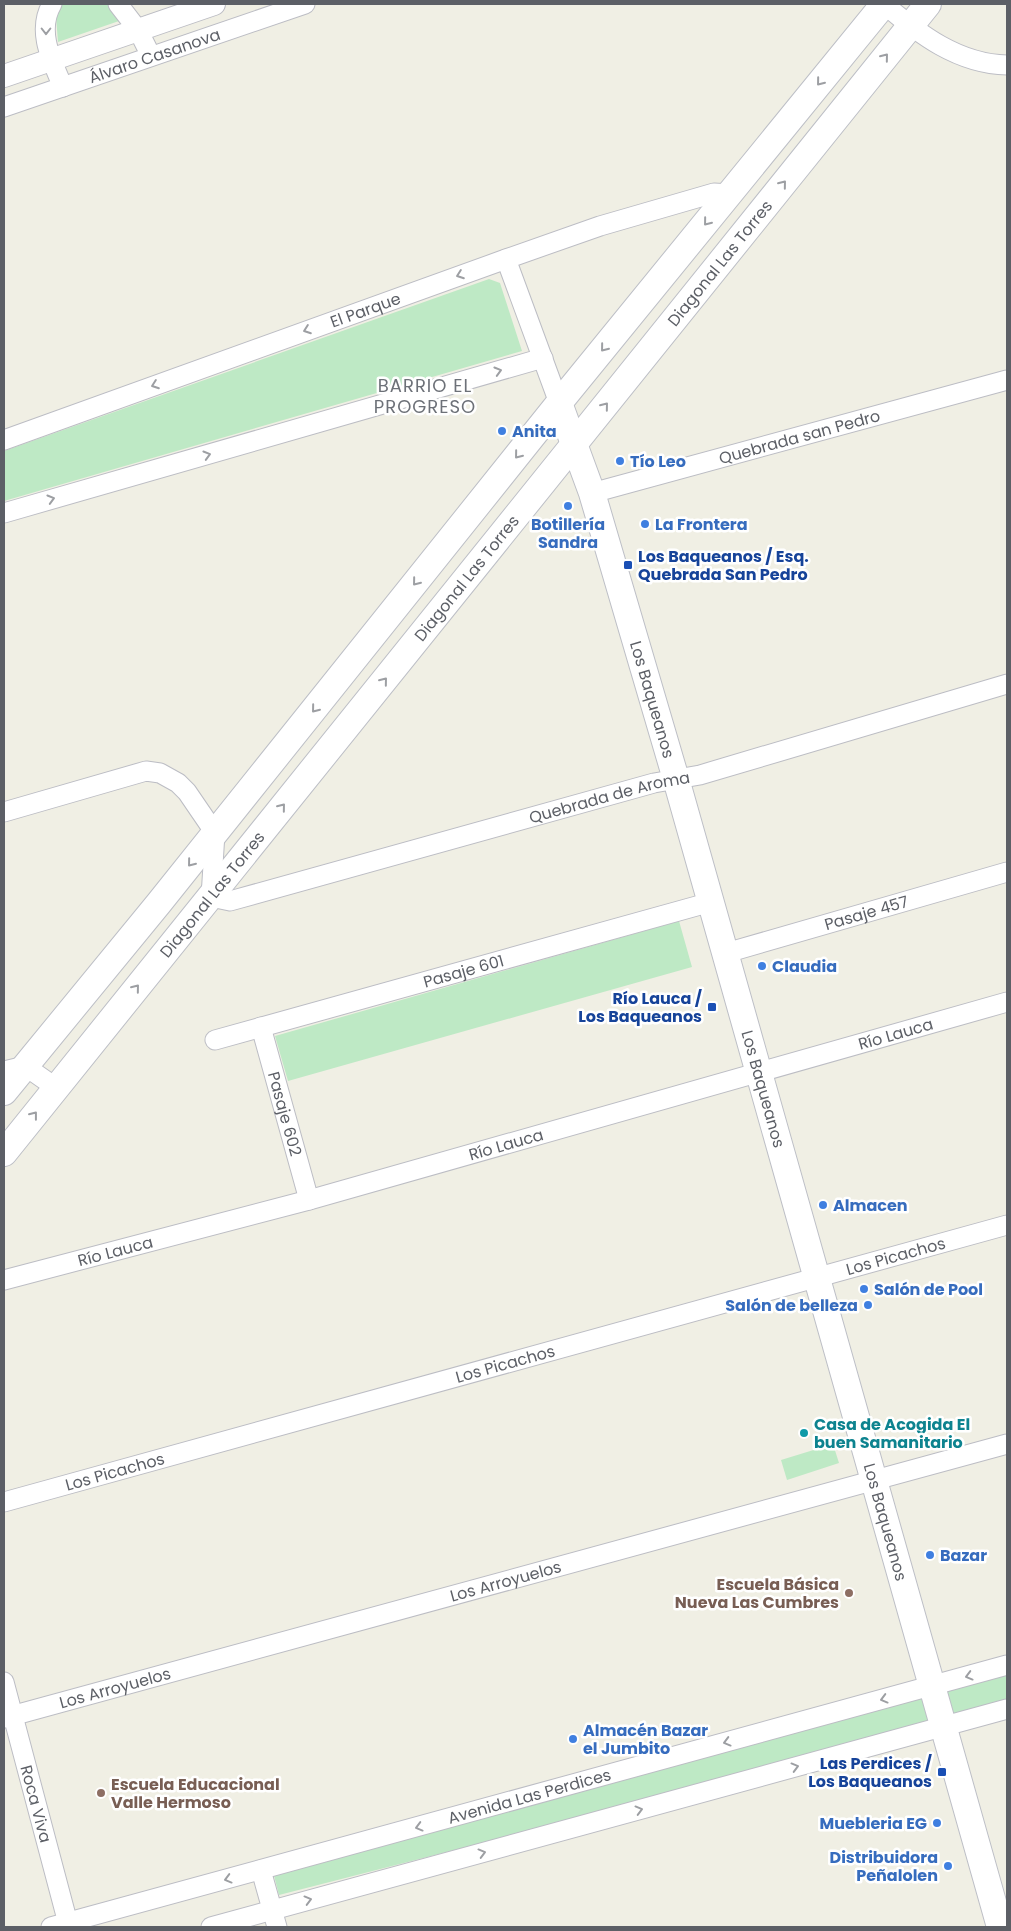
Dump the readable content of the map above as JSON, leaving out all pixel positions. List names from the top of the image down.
{
  "streets": {
    "main road": ["Diagonal Las Torres", "Los Baqueanos"],
    "street": [
      "Álvaro Casanova",
      "El Parque",
      "Quebrada san Pedro",
      "Quebrada de Aroma",
      "Pasaje 457",
      "Pasaje 601",
      "Río Lauca",
      "Pasaje 602",
      "Los Picachos",
      "Los Arroyuelos",
      "Avenida Las Perdices",
      "Roca Viva"
    ]
  },
  "crossings": [
    ["Diagonal Las Torres", "Los Baqueanos"],
    ["Diagonal Las Torres", "Quebrada de Aroma"],
    ["El Parque", "Los Baqueanos"],
    ["Quebrada san Pedro", "Los Baqueanos"],
    ["Los Baqueanos", "Quebrada de Aroma"],
    ["Los Baqueanos", "Pasaje 457"],
    ["Los Baqueanos", "Pasaje 601"],
    ["Los Baqueanos", "Río Lauca"],
    ["Los Baqueanos", "Los Picachos"],
    ["Los Baqueanos", "Los Arroyuelos"],
    ["Los Baqueanos", "Avenida Las Perdices"],
    ["Pasaje 601", "Pasaje 602"],
    ["Río Lauca", "Pasaje 602"],
    ["Los Arroyuelos", "Roca Viva"],
    ["Avenida Las Perdices", "Roca Viva"]
  ],
  "districts": ["BARRIO EL PROGRESO"],
  "places": {
    "other": [
      "Anita",
      "Tío Leo",
      "Botillería Sandra",
      "La Frontera",
      "Claudia",
      "Almacen",
      "Salón de Pool",
      "Salón de belleza",
      "Casa de Acogida El buen Samanitario",
      "Bazar",
      "Escuela Básica Nueva Las Cumbres",
      "Almacén Bazar el Jumbito",
      "Escuela Educacional Valle Hermoso",
      "Muebleria EG",
      "Distribuidora Peñalolen"
    ],
    "transit": ["Los Baqueanos / Esq. Quebrada San Pedro", "Río Lauca / Los Baqueanos", "Las Perdices / Los Baqueanos"]
  }
}
